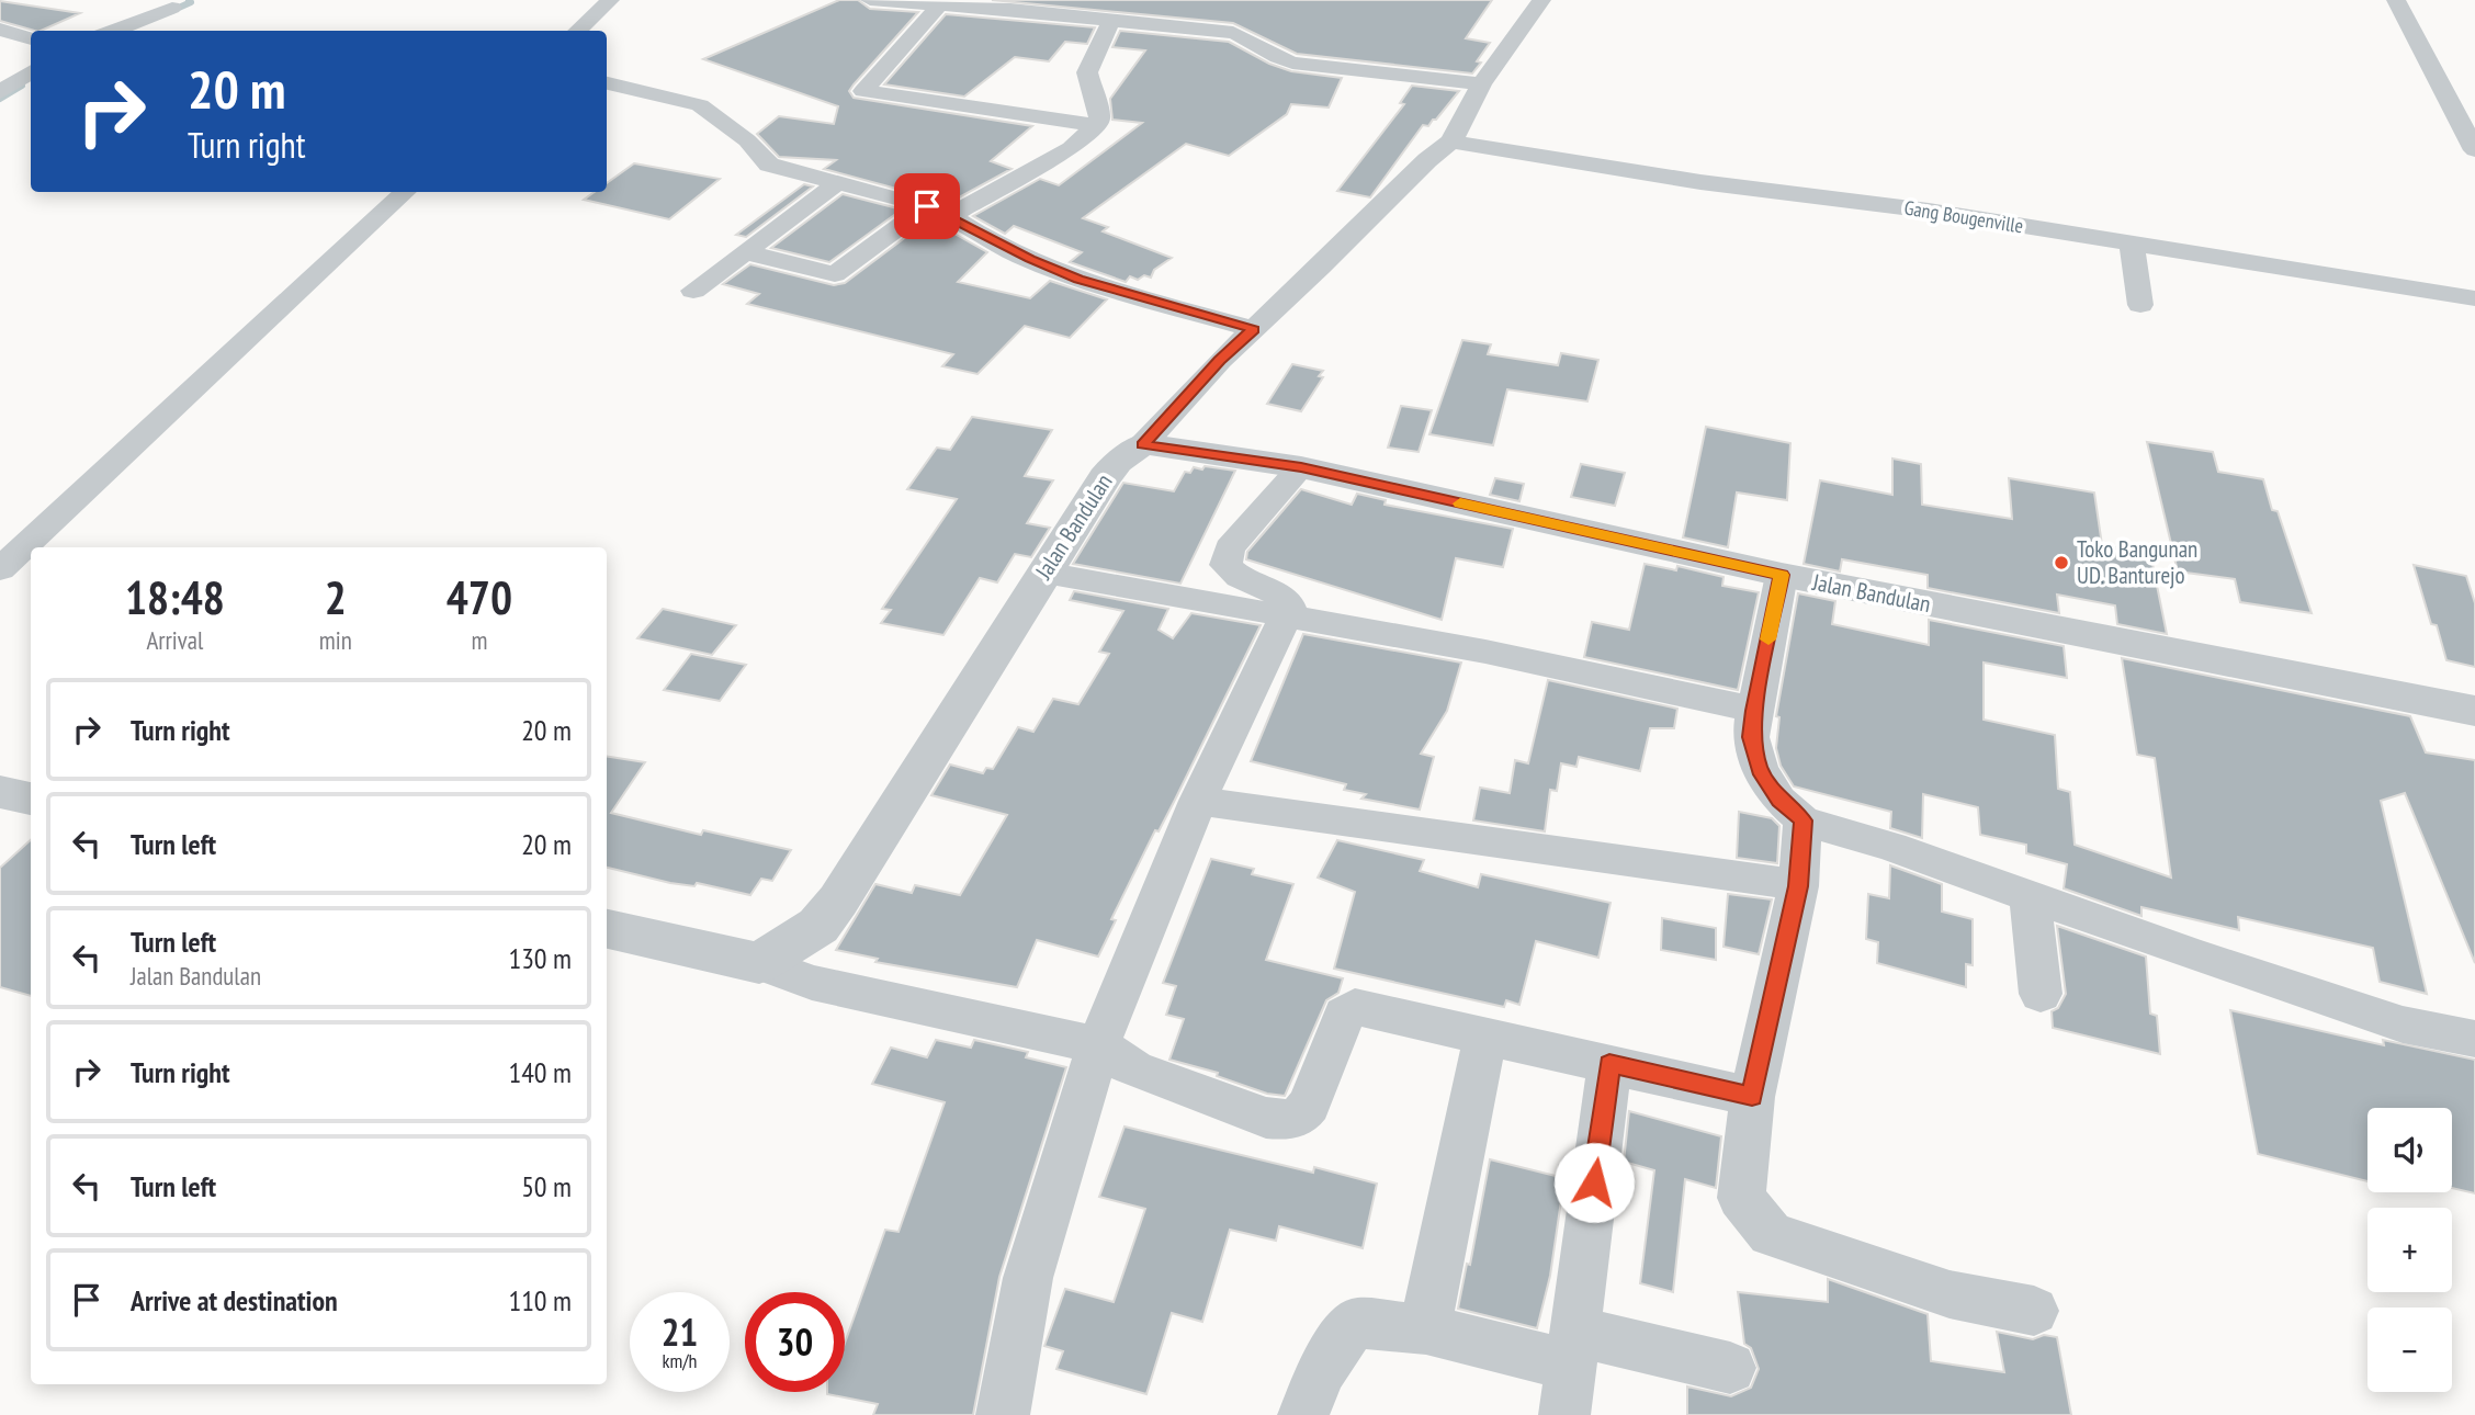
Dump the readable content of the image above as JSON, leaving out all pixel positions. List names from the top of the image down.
{
  "streets": {
    "street": ["Gang Bougenville", "Jalan Bandulan"]
  },
  "places": ["Toko Bangunan UD. Banturejo"],
  "page": {
    "turn": ["20 m", "Turn right"],
    "eta": [
      "18:48",
      "Arrival",
      "2",
      "min",
      "470",
      "m"
    ],
    "list": [
      {
        "name": "Turn right",
        "value": "20 m"
      },
      {
        "name": "Turn left",
        "value": "20 m"
      },
      {
        "name": "Turn left",
        "note": "Jalan Bandulan",
        "value": "130 m"
      },
      {
        "name": "Turn right",
        "value": "140 m"
      },
      {
        "name": "Turn left",
        "value": "50 m"
      },
      {
        "name": "Arrive at destination",
        "value": "110 m"
      }
    ],
    "map_buttons": ["+", "−"],
    "speed": "21 km/h",
    "limit": "30"
  }
}
